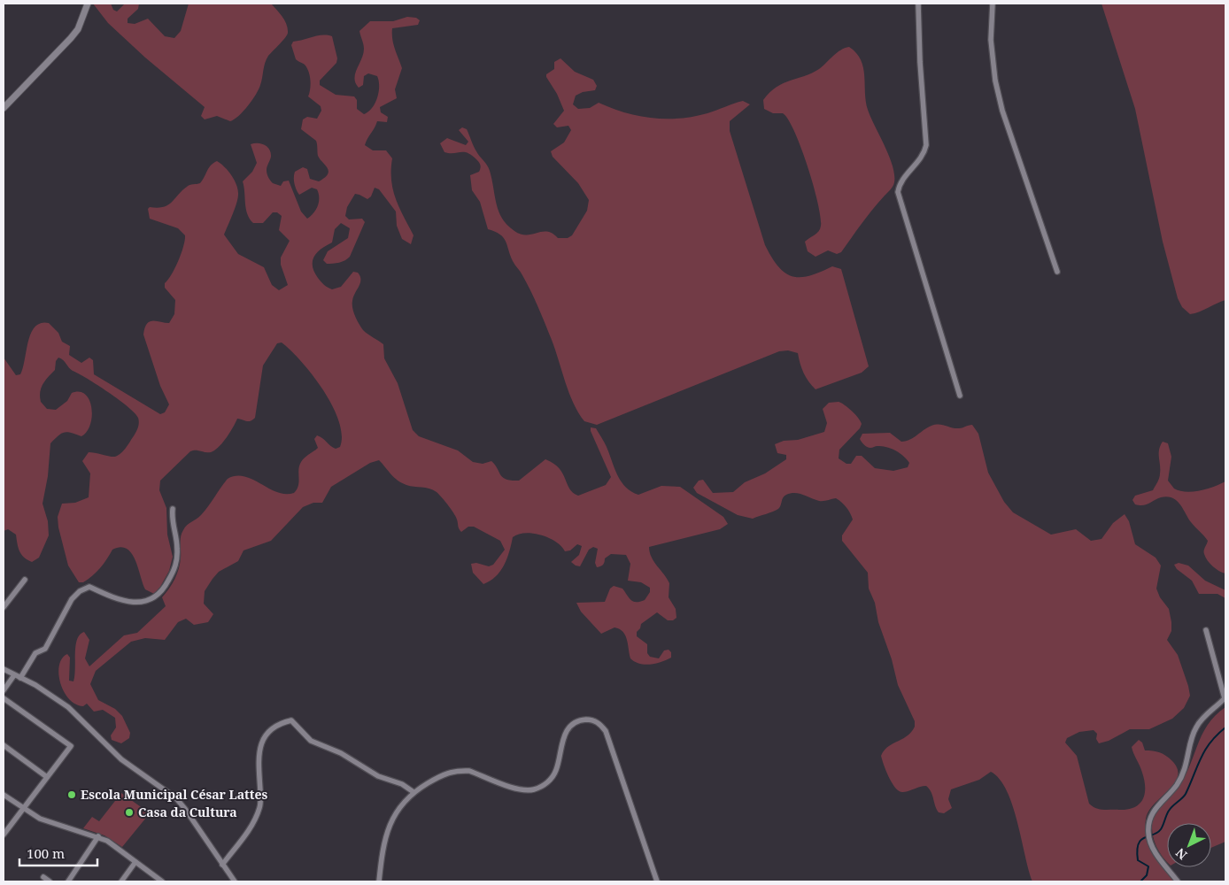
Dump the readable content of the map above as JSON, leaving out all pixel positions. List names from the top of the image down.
{
  "places": ["Escola Municipal César Lattes", "Casa da Cultura"],
  "scale_bar": "100 m",
  "north": "bottom left"
}
